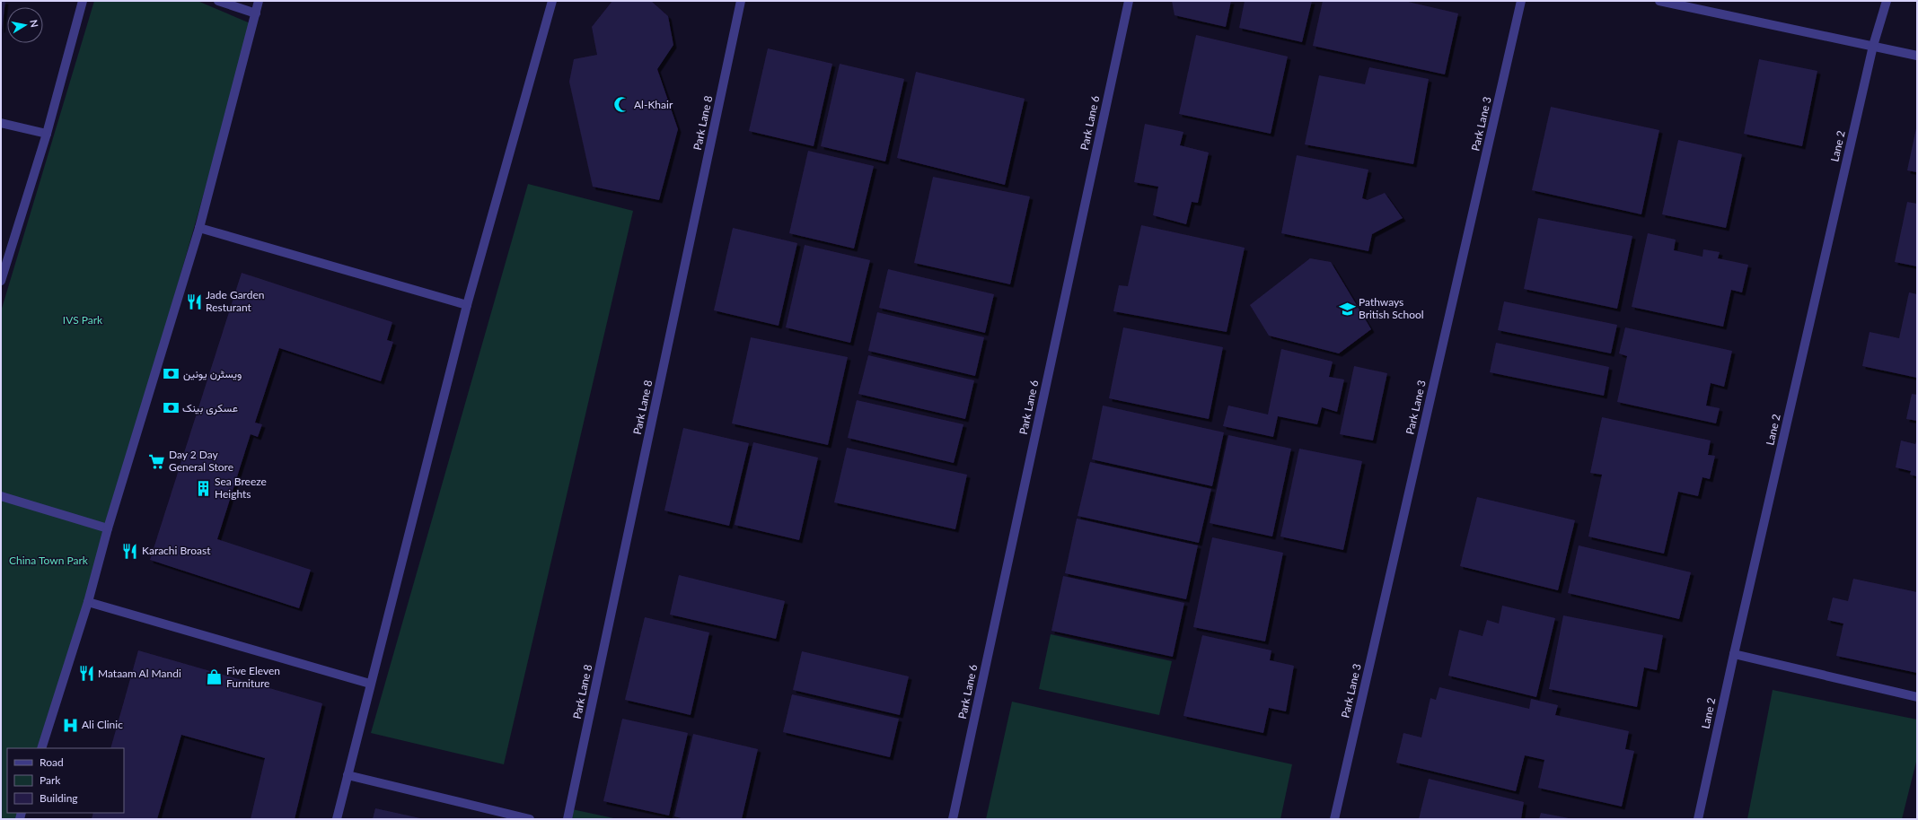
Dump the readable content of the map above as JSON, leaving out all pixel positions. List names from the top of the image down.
{
  "streets": {
    "street": [
      "Park Lane 8",
      "Park Lane 6",
      "Park Lane 3",
      "Lane 2"
    ]
  },
  "parks": ["IVS Park", "China Town Park"],
  "places": {
    "mosque": ["Al-Khair"],
    "restaurant": ["Jade Garden Resturant", "Karachi Broast", "Mataam Al Mandi"],
    "school or university": ["Pathways British School"],
    "bank": ["ویسٹرن یونین", "عسکری بینک"],
    "supermarket": ["Day 2 Day General Store"],
    "building": ["Sea Breeze Heights"],
    "shop": ["Five Eleven Furniture"],
    "hospital": ["Ali Clinic"]
  },
  "legend": ["Road", "Park", "Building"],
  "north": "right"
}
